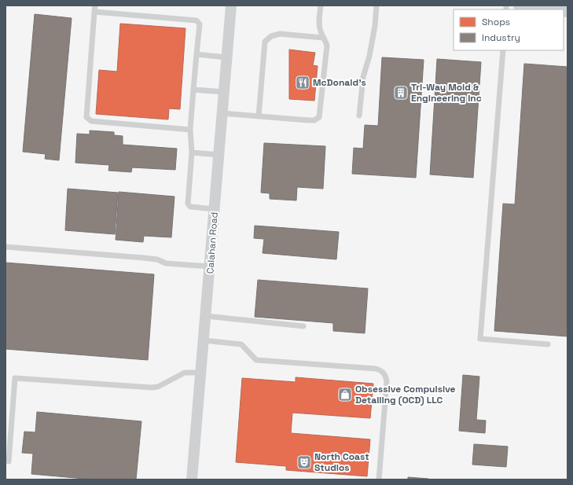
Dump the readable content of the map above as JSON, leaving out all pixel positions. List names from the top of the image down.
{
  "streets": {
    "street": ["Calahan Road"]
  },
  "places": {
    "restaurant": ["McDonald's"],
    "building": ["Tri-Way Mold & Engineering Inc"],
    "shop": ["Obsessive Compulsive Detailing (OCD) LLC"],
    "theatre": ["North Coast Studios"]
  },
  "legend": ["Shops", "Industry"]
}
